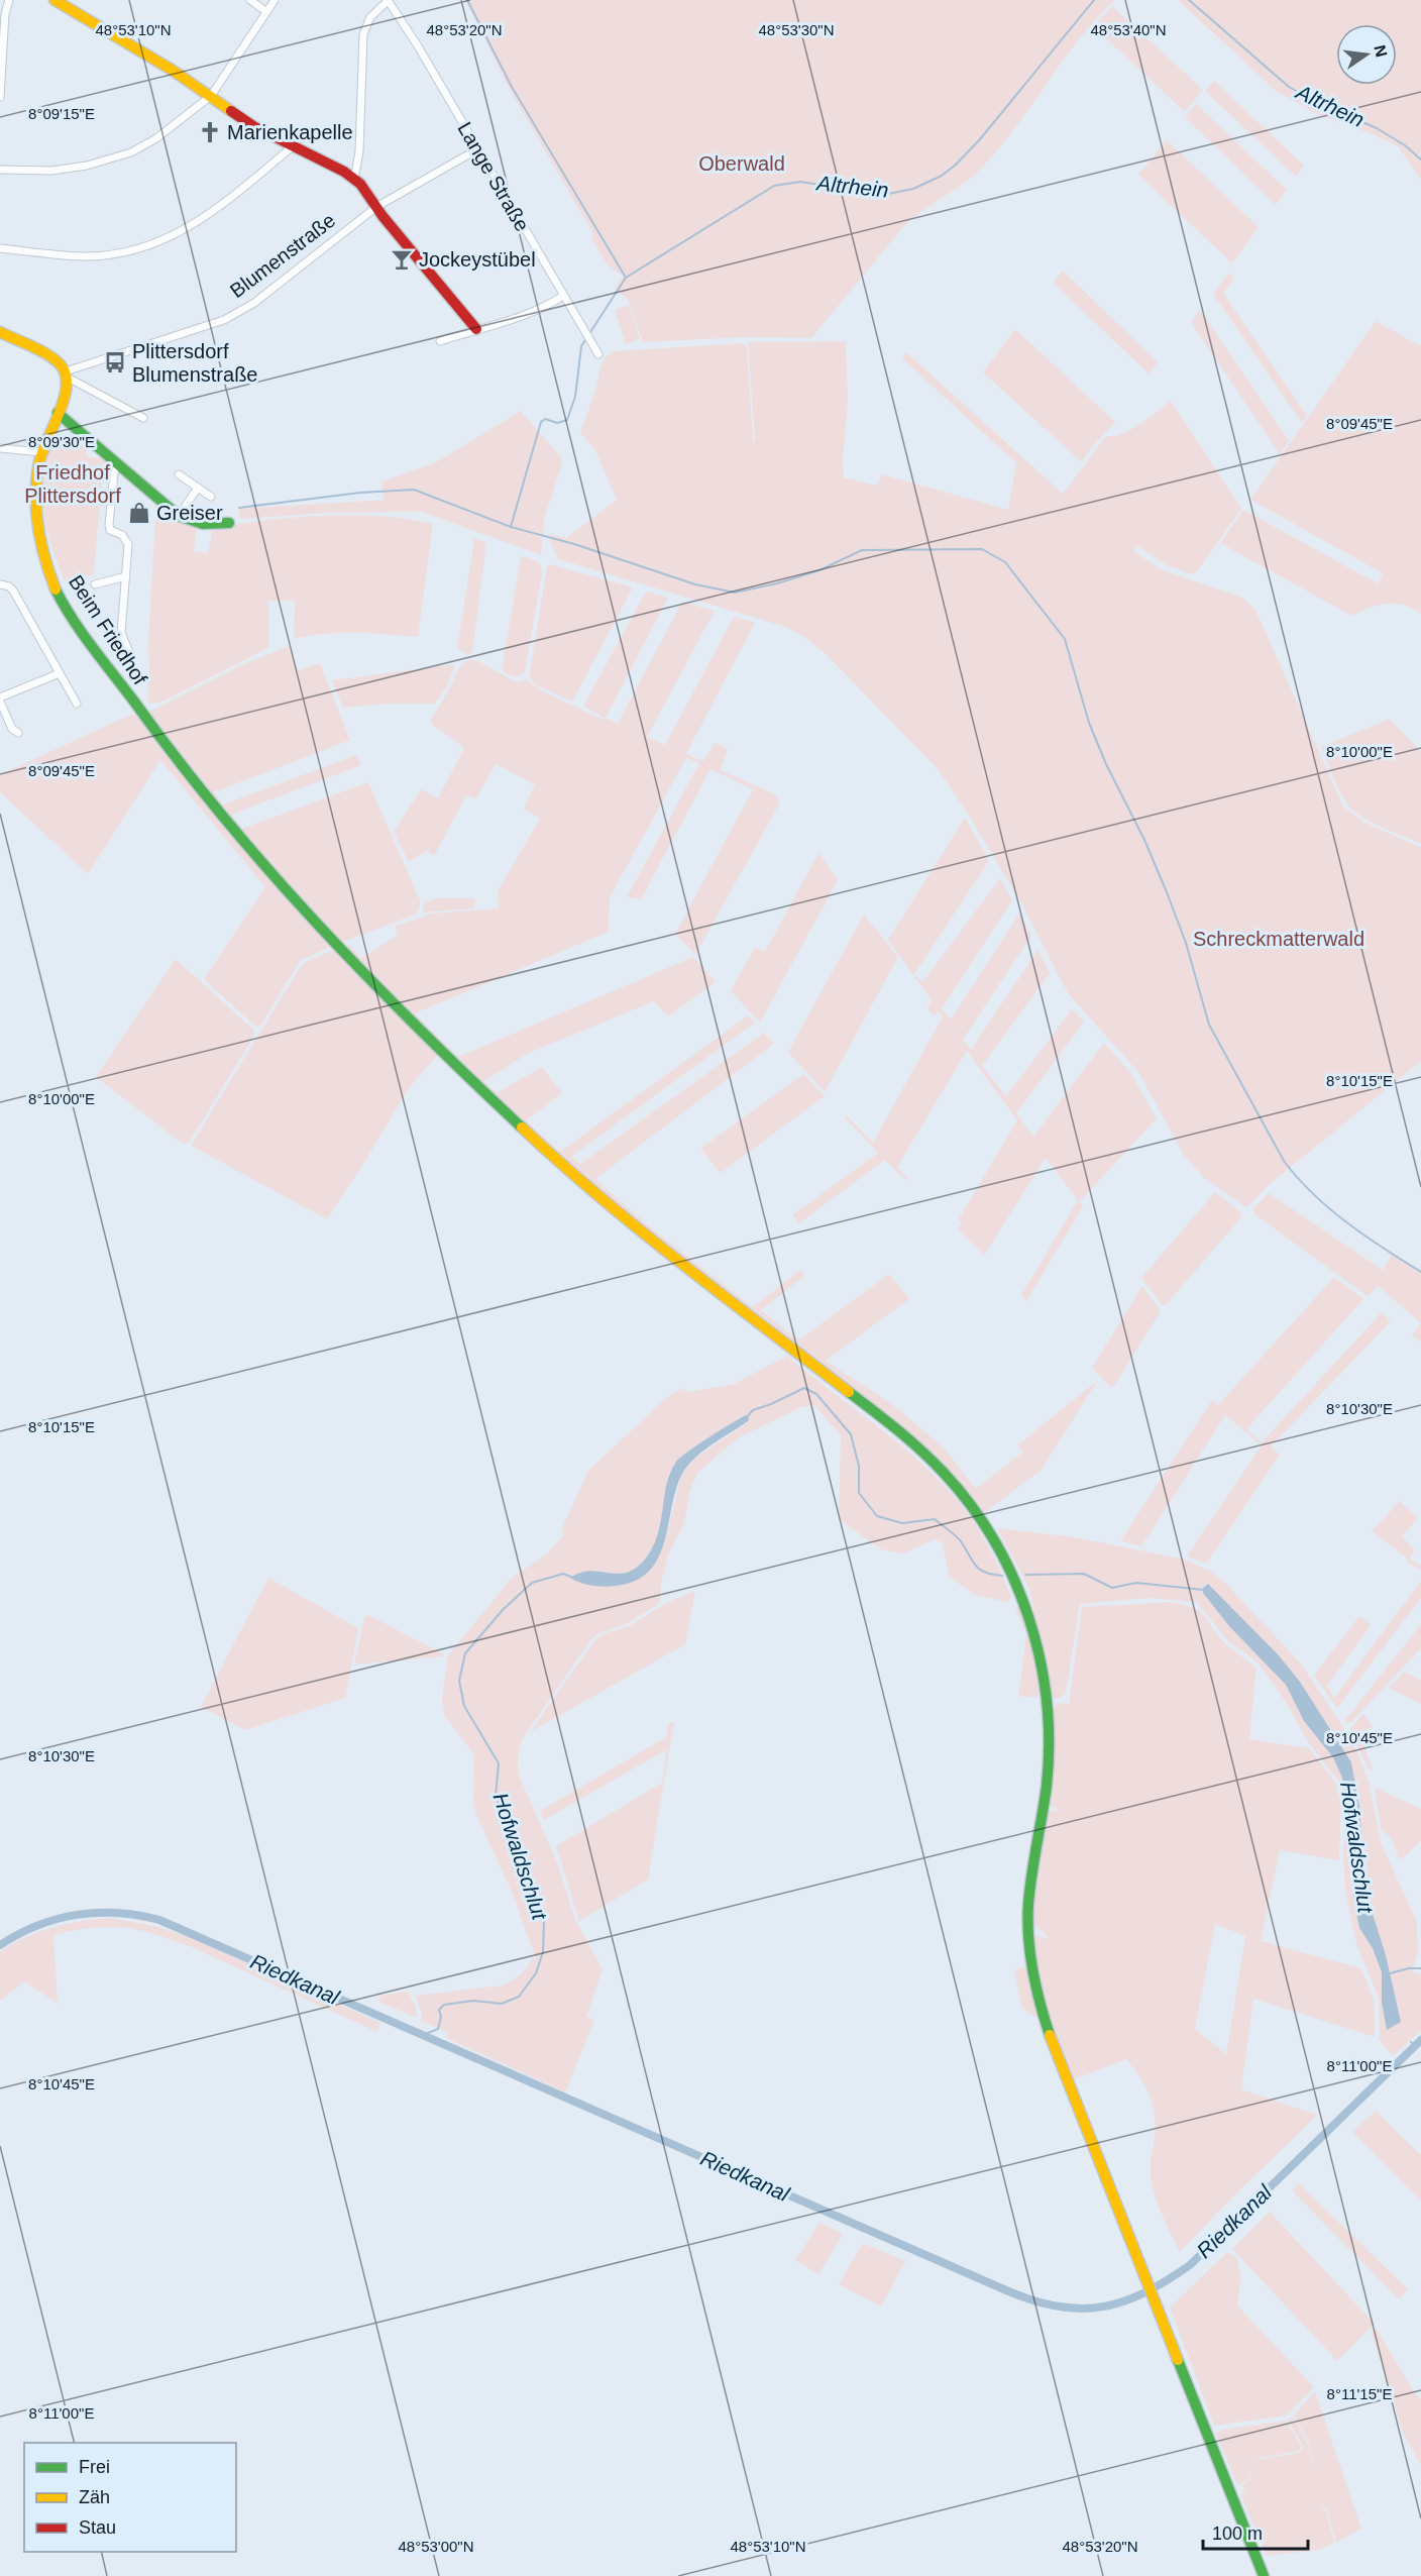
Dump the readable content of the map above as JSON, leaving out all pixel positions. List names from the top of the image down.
{
  "streets": {
    "main road": ["Beim Friedhof"],
    "street": ["Lange Straße", "Blumenstraße"]
  },
  "crossings": [
    ["Lange Straße", "Blumenstraße"],
    ["Blumenstraße", "Beim Friedhof"]
  ],
  "water": ["Altrhein", "Hofwaldschlut", "Riedkanal"],
  "parks": ["Oberwald", "Friedhof Plittersdorf", "Schreckmatterwald"],
  "places": {
    "church": ["Marienkapelle"],
    "bar": ["Jockeystübel"],
    "bus stop": ["Plittersdorf Blumenstraße"],
    "shop": ["Greiser"]
  },
  "legend": ["Frei", "Zäh", "Stau"],
  "scale_bar": "100 m",
  "north": "right",
  "coordinates": [
    "48°53'10\"N",
    "48°53'20\"N",
    "48°53'30\"N",
    "48°53'40\"N",
    "8°09'15\"E",
    "8°09'45\"E",
    "8°09'30\"E",
    "8°10'00\"E",
    "8°10'15\"E",
    "8°10'30\"E",
    "8°10'45\"E",
    "8°11'00\"E",
    "8°11'15\"E",
    "48°53'00\"N"
  ]
}
